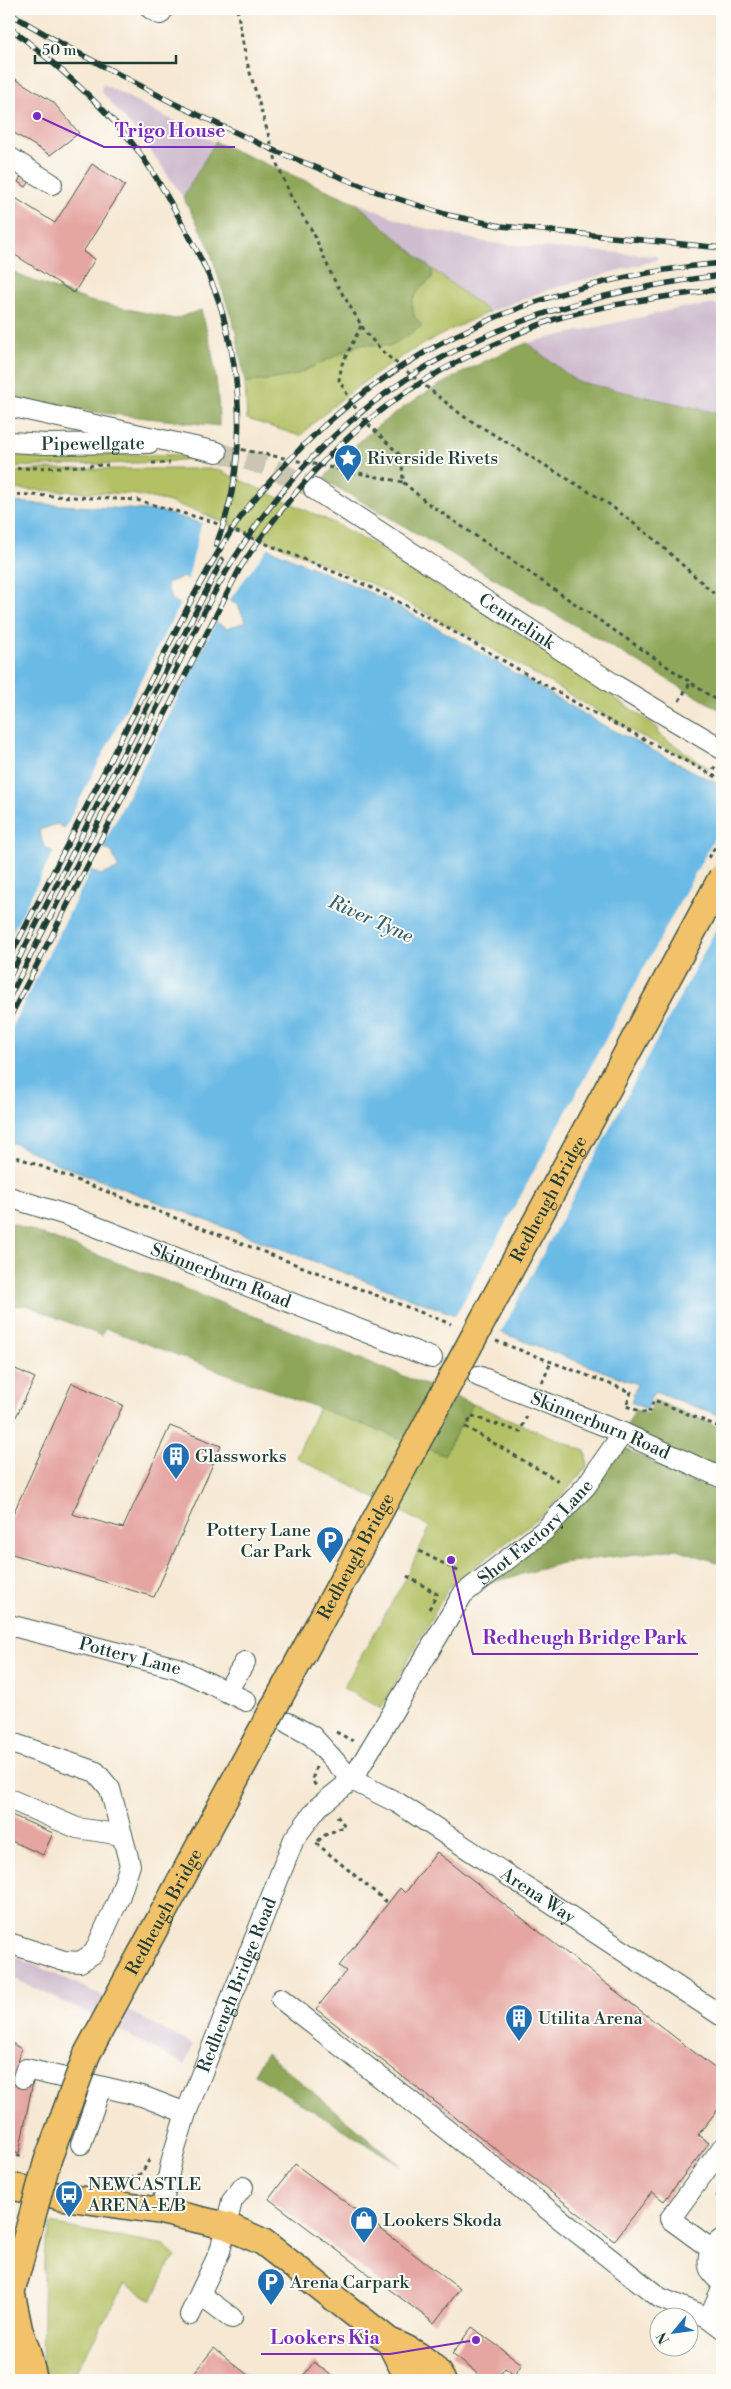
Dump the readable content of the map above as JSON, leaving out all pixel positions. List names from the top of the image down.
{
  "streets": {
    "main road": ["Redheugh Bridge"],
    "street": [
      "Pipewellgate",
      "Centrelink",
      "Skinnerburn Road",
      "Shot Factory Lane",
      "Pottery Lane",
      "Arena Way",
      "Redheugh Bridge Road"
    ]
  },
  "crossings": [
    ["Skinnerburn Road", "Shot Factory Lane"],
    ["Shot Factory Lane", "Arena Way"],
    ["Shot Factory Lane", "Redheugh Bridge Road"],
    ["Arena Way", "Redheugh Bridge Road"]
  ],
  "water": ["River Tyne"],
  "places": {
    "other": ["Trigo House", "Redheugh Bridge Park", "Lookers Kia"],
    "place": ["Riverside Rivets"],
    "building": ["Glassworks", "Utilita Arena"],
    "parking": ["Pottery Lane Car Park", "Arena Carpark"],
    "bus stop": ["NEWCASTLE ARENA-E/B"],
    "shop": ["Lookers Skoda"]
  },
  "scale_bar": "50 m",
  "north": "bottom left"
}
